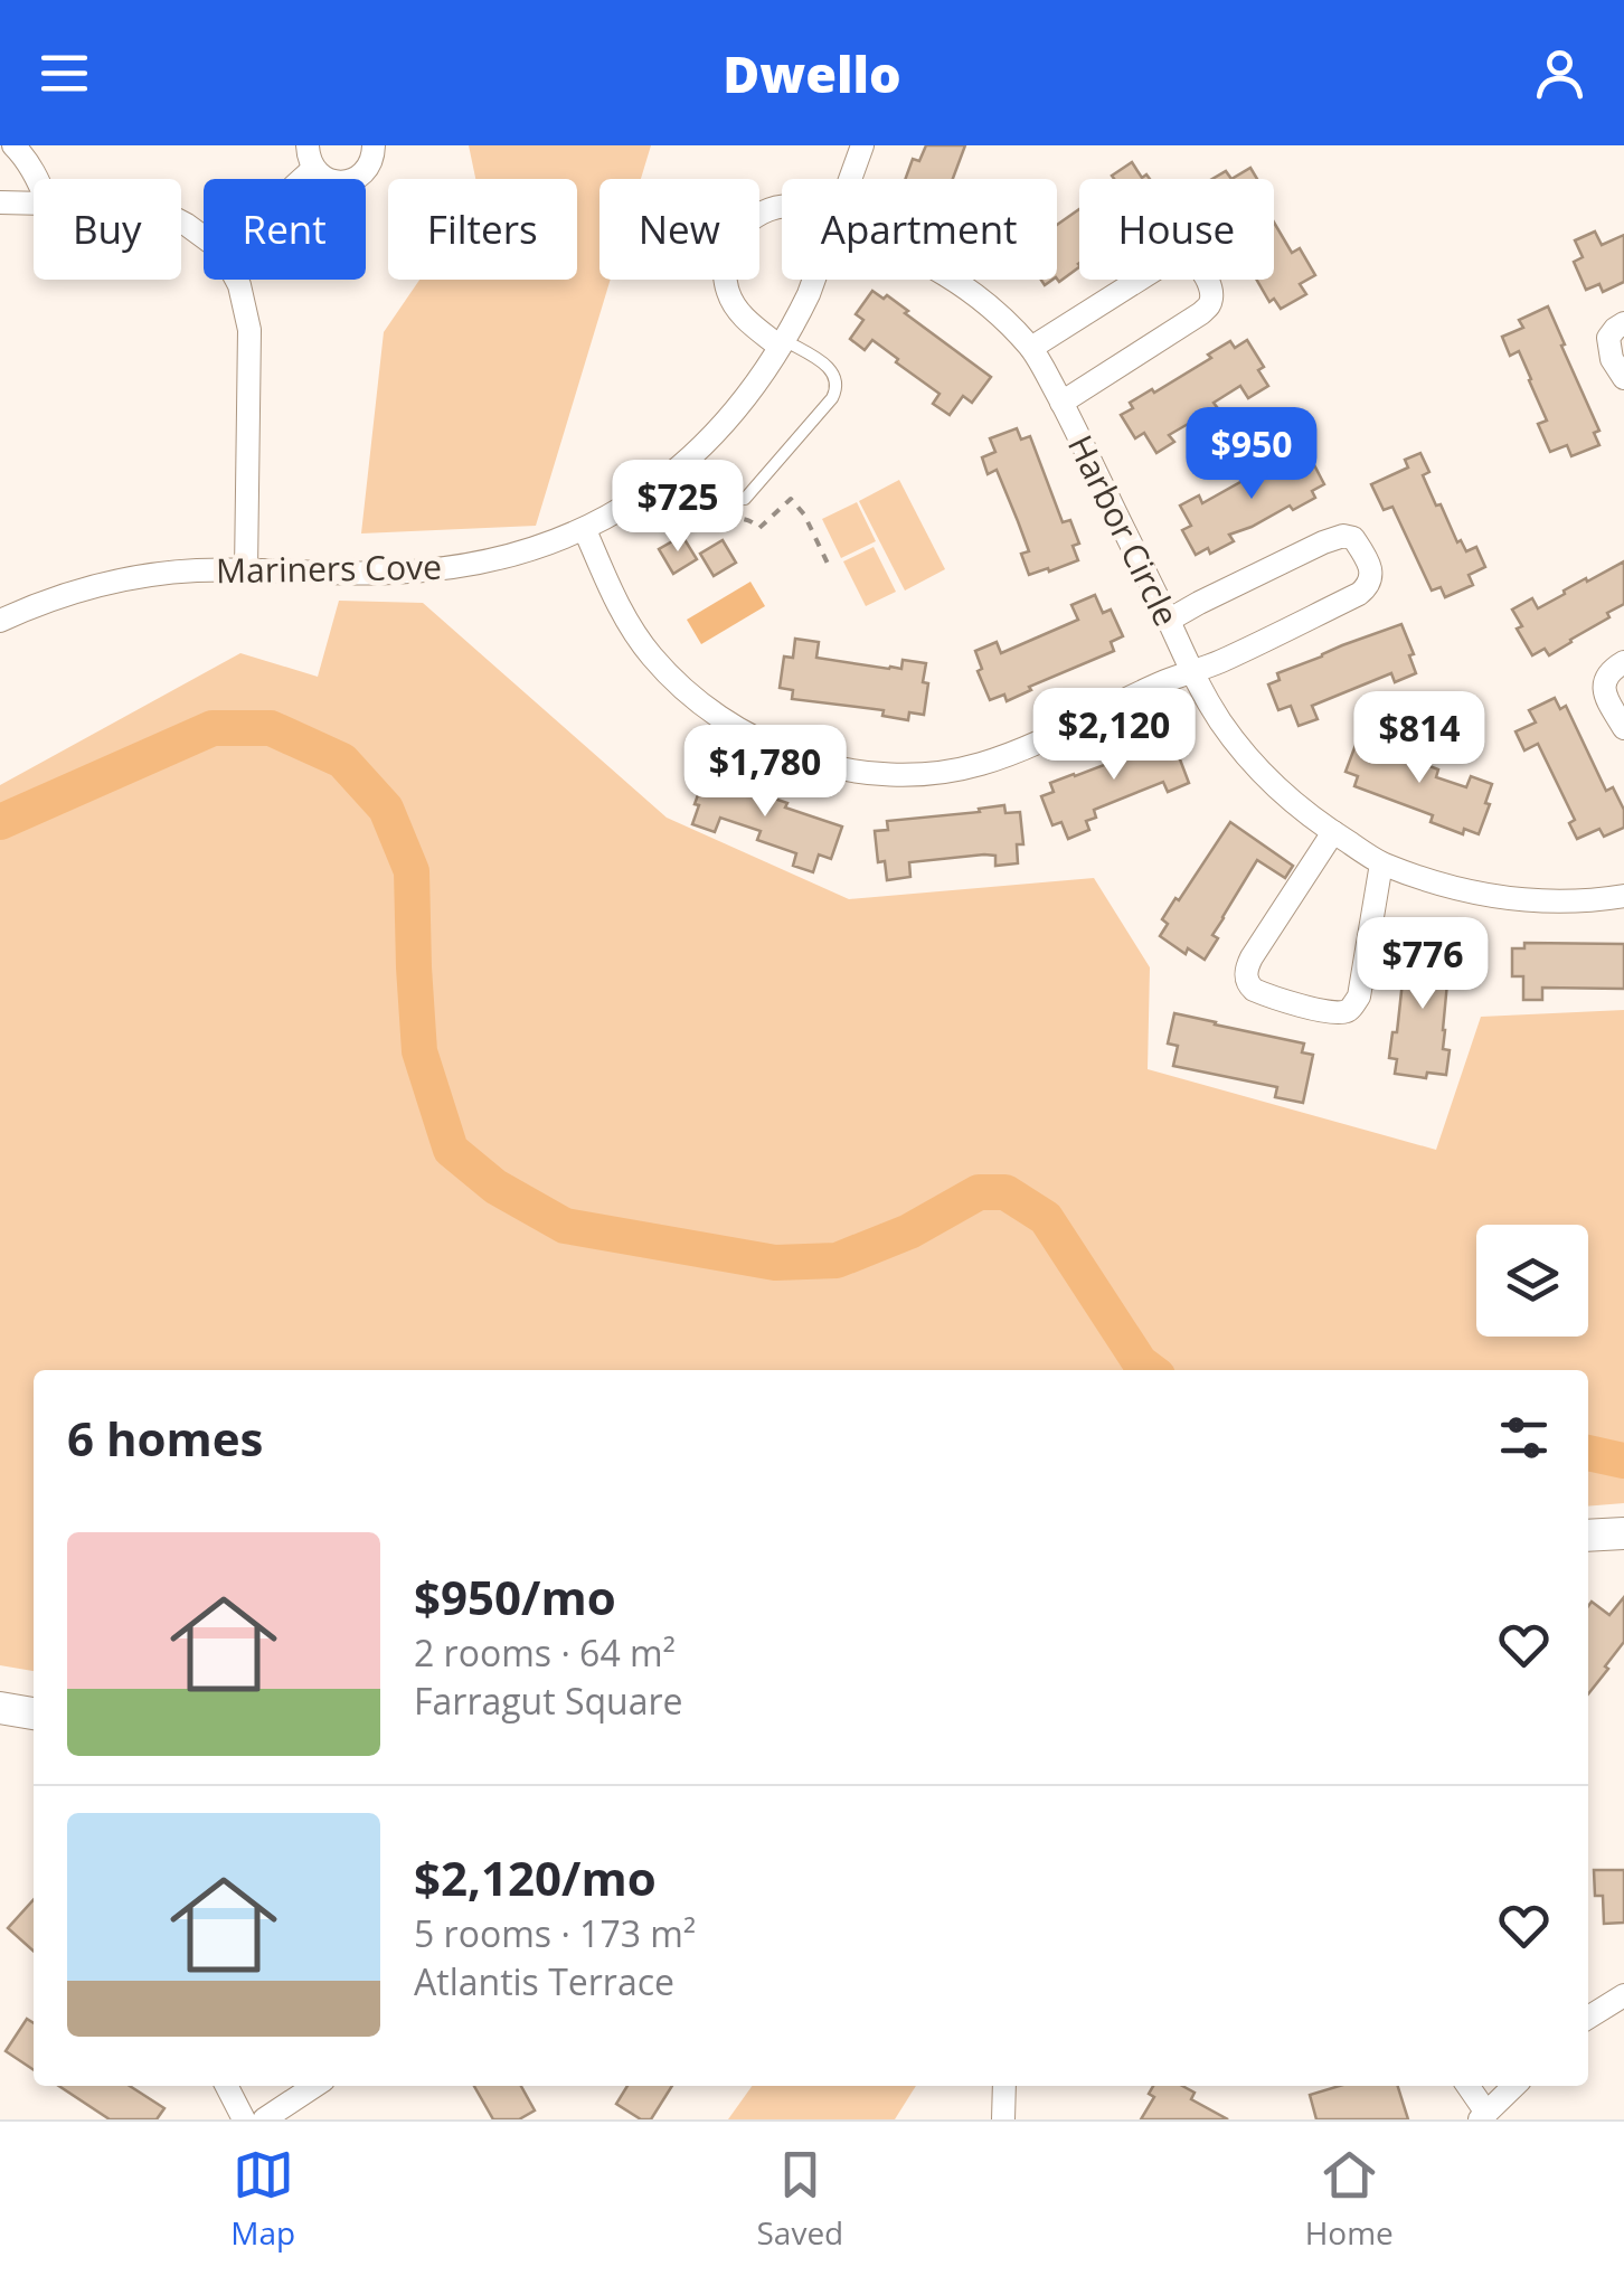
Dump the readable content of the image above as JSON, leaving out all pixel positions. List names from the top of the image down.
{
  "streets": {
    "street": ["Harbor Circle", "Mariners Cove"]
  },
  "page": {
    "header": "Dwello",
    "chip": [
      "Buy",
      "Rent",
      "Filters",
      "New",
      "Apartment",
      "House"
    ],
    "price": [
      "$950",
      "$725",
      "$2,120",
      "$814",
      "$1,780",
      "$776"
    ],
    "heading": "6 homes",
    "list": [
      {
        "name": "$950/mo",
        "note": "2 rooms · 64 m² · Farragut Square"
      },
      {
        "name": "$2,120/mo",
        "note": "5 rooms · 173 m² · Atlantis Terrace"
      }
    ],
    "tabs": ["Map", "Saved", "Home"]
  }
}
